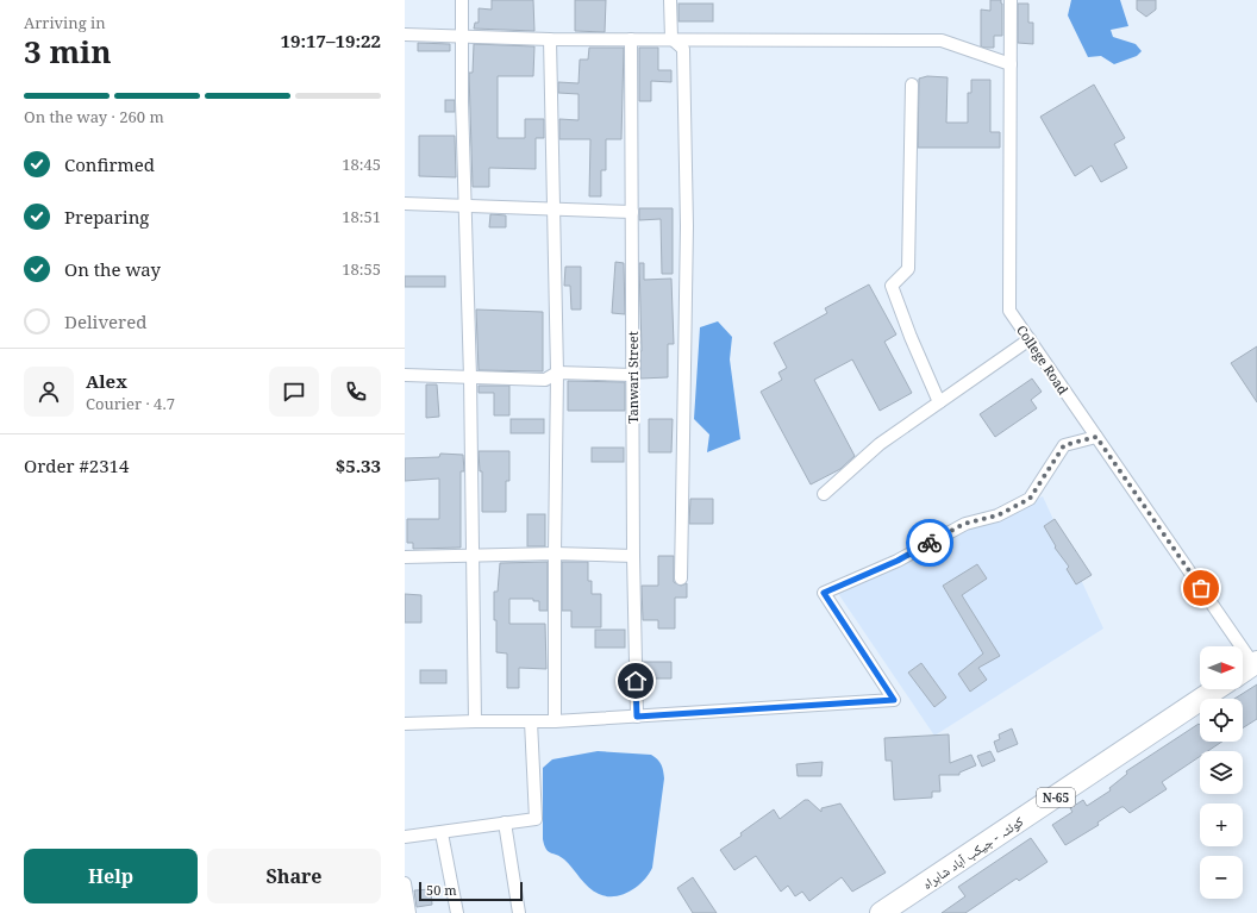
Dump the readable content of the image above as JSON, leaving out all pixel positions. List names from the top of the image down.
{
  "streets": {
    "highway": ["N-65", "کوئٹہ - جیکب آباد شاہراہ"],
    "street": ["College Road", "Tanwari Street"]
  },
  "scale_bar": "50 m",
  "north": "right",
  "page": {
    "heading": ["3 min", "Arriving in", "19:17–19:22"],
    "panel": [
      "Alex",
      "Courier · 4.7",
      "Order #2314",
      "$5.33"
    ],
    "bar": "On the way · 260 m",
    "list": [
      ["Confirmed", "18:45"],
      ["Preparing", "18:51"],
      ["On the way", "18:55"],
      "Delivered"
    ],
    "map_buttons": ["+", "−"],
    "buttons": ["Help", "Share"],
    "scale": "50 m"
  }
}
